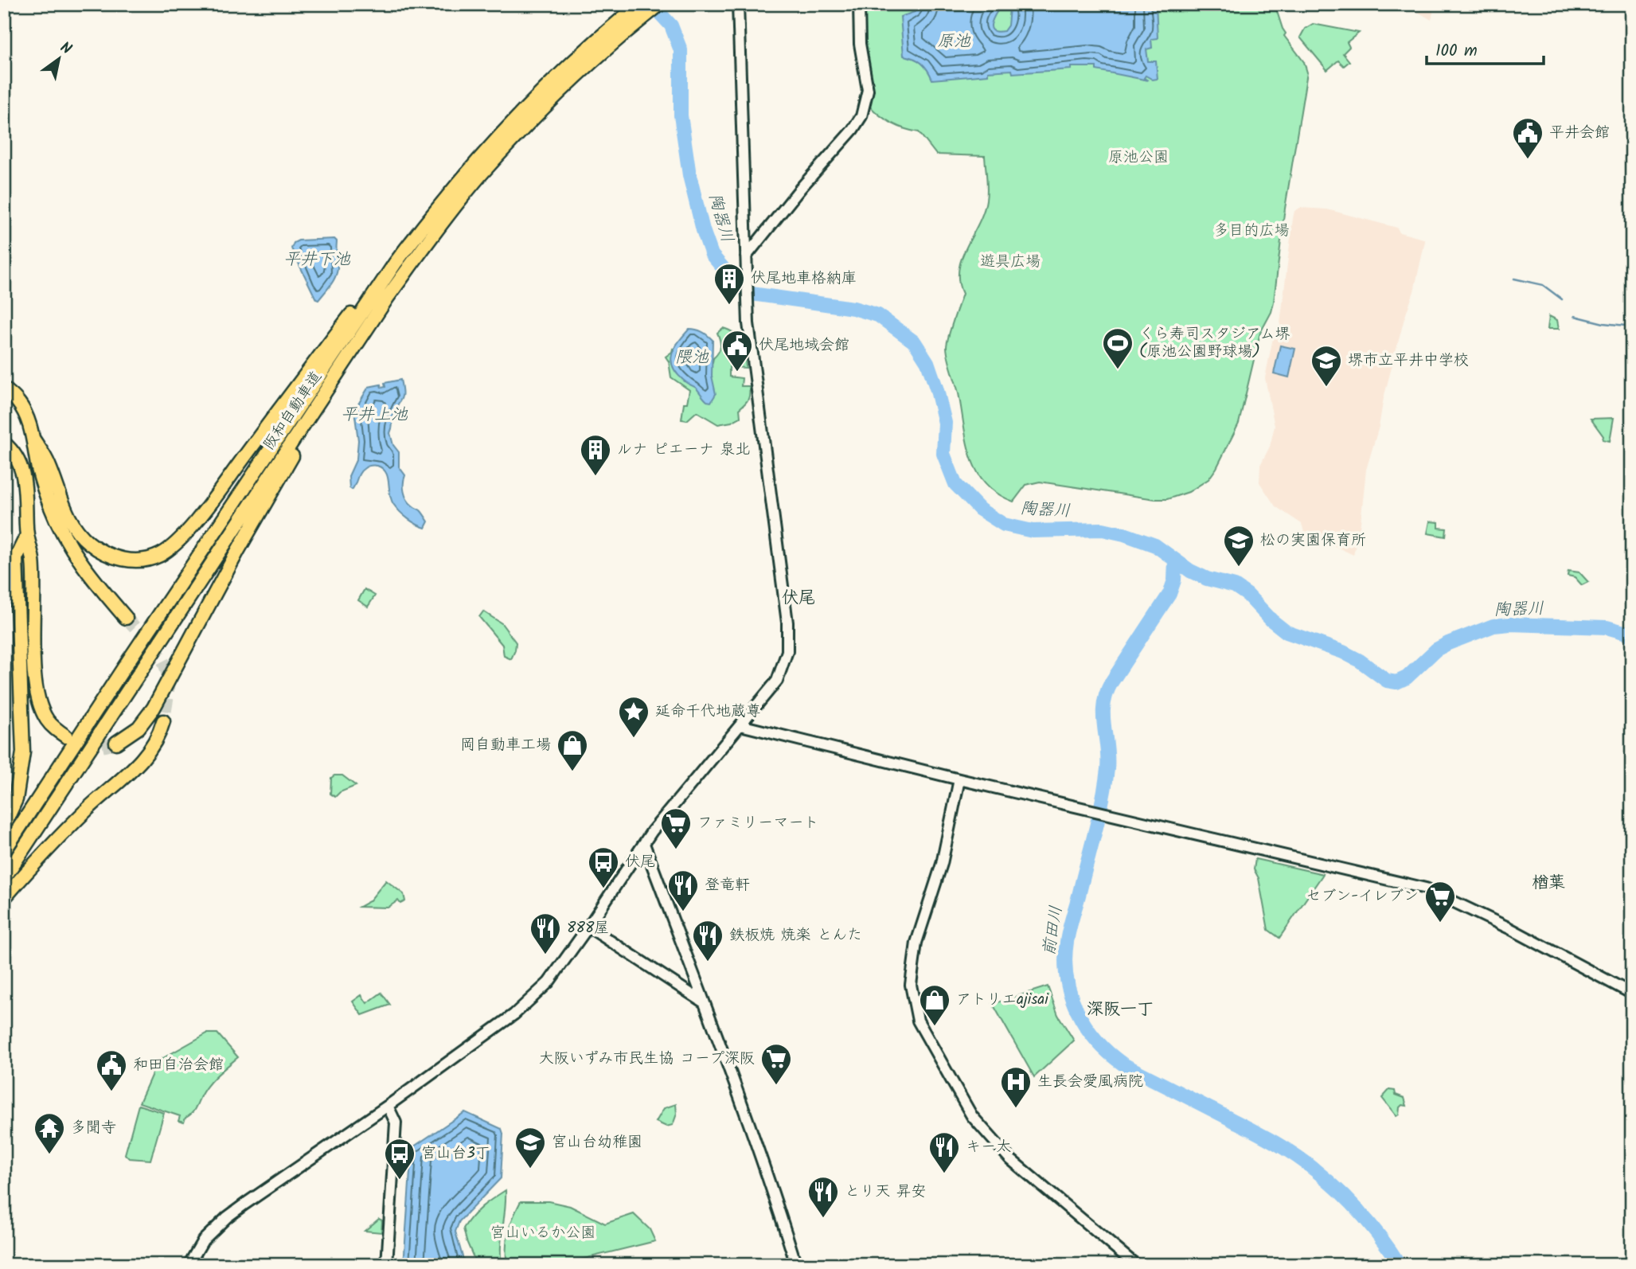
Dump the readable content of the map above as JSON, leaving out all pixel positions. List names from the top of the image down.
{
  "streets": {
    "highway": ["阪和自動車道"]
  },
  "districts": ["伏尾", "楢葉", "深阪一丁"],
  "water": [
    "原池",
    "陶器川",
    "平井下池",
    "隈池",
    "平井上池",
    "前田川"
  ],
  "parks": [
    "原池公園",
    "多目的広場",
    "遊具広場",
    "宮山いるか公園"
  ],
  "places": {
    "public building": ["平井会館", "伏尾地域会館", "和田自治会館"],
    "building": ["伏尾地車格納庫", "ルナ ピエーナ 泉北"],
    "sports": ["くら寿司スタジアム堺 (原池公園野球場)"],
    "school or university": ["堺市立平井中学校", "松の実園保育所", "宮山台幼稚園"],
    "place": ["延命千代地蔵尊"],
    "shop": ["岡自動車工場", "アトリエajisai"],
    "supermarket": ["ファミリーマート", "セブン-イレブン", "大阪いずみ市民生協 コープ深阪"],
    "bus stop": ["伏尾", "宮山台3丁"],
    "restaurant": [
      "登竜軒",
      "888屋",
      "鉄板焼 焼楽 とんた",
      "キー太",
      "とり天 昇安"
    ],
    "hospital": ["生長会愛風病院"],
    "temple": ["多聞寺"]
  },
  "scale_bar": "100 m",
  "north": "top right"
}
